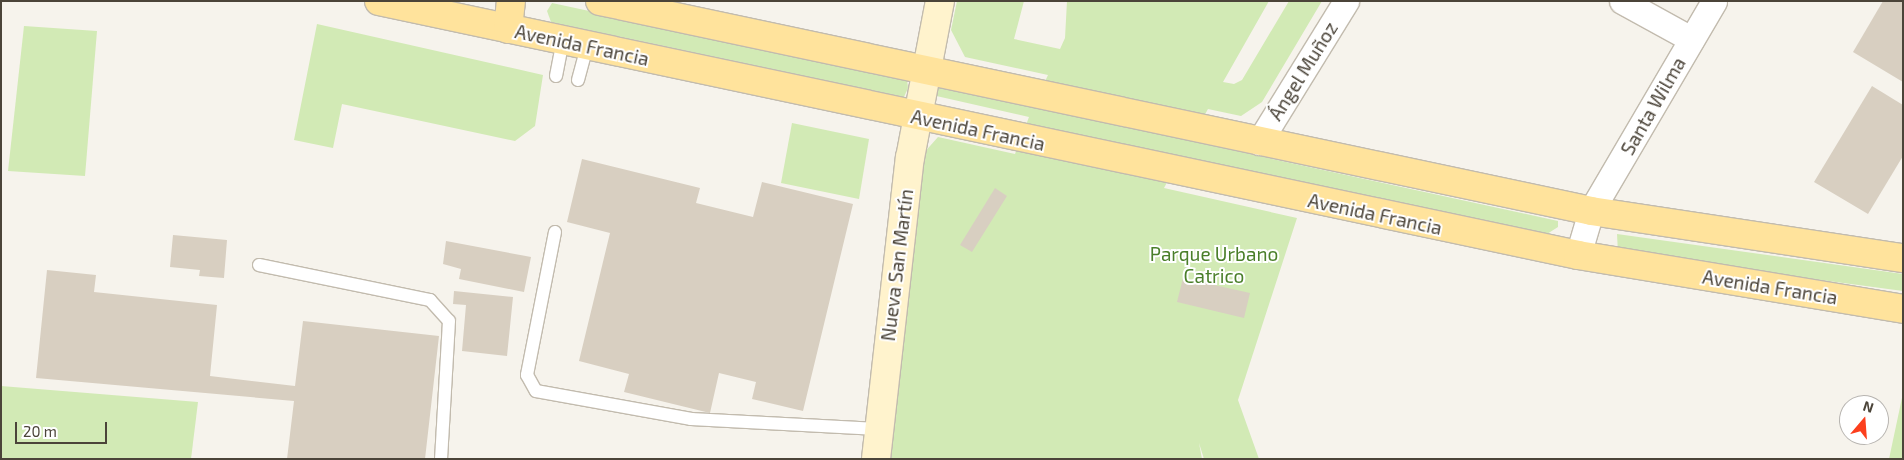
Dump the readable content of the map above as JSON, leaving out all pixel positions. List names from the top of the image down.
{
  "streets": {
    "main road": ["Avenida Francia"],
    "street": ["Ángel Muñoz", "Santa Wilma", "Nueva San Martín"]
  },
  "crossings": [
    ["Avenida Francia", "Nueva San Martín"]
  ],
  "parks": ["Parque Urbano Catrico"],
  "scale_bar": "20 m",
  "north": "top"
}
